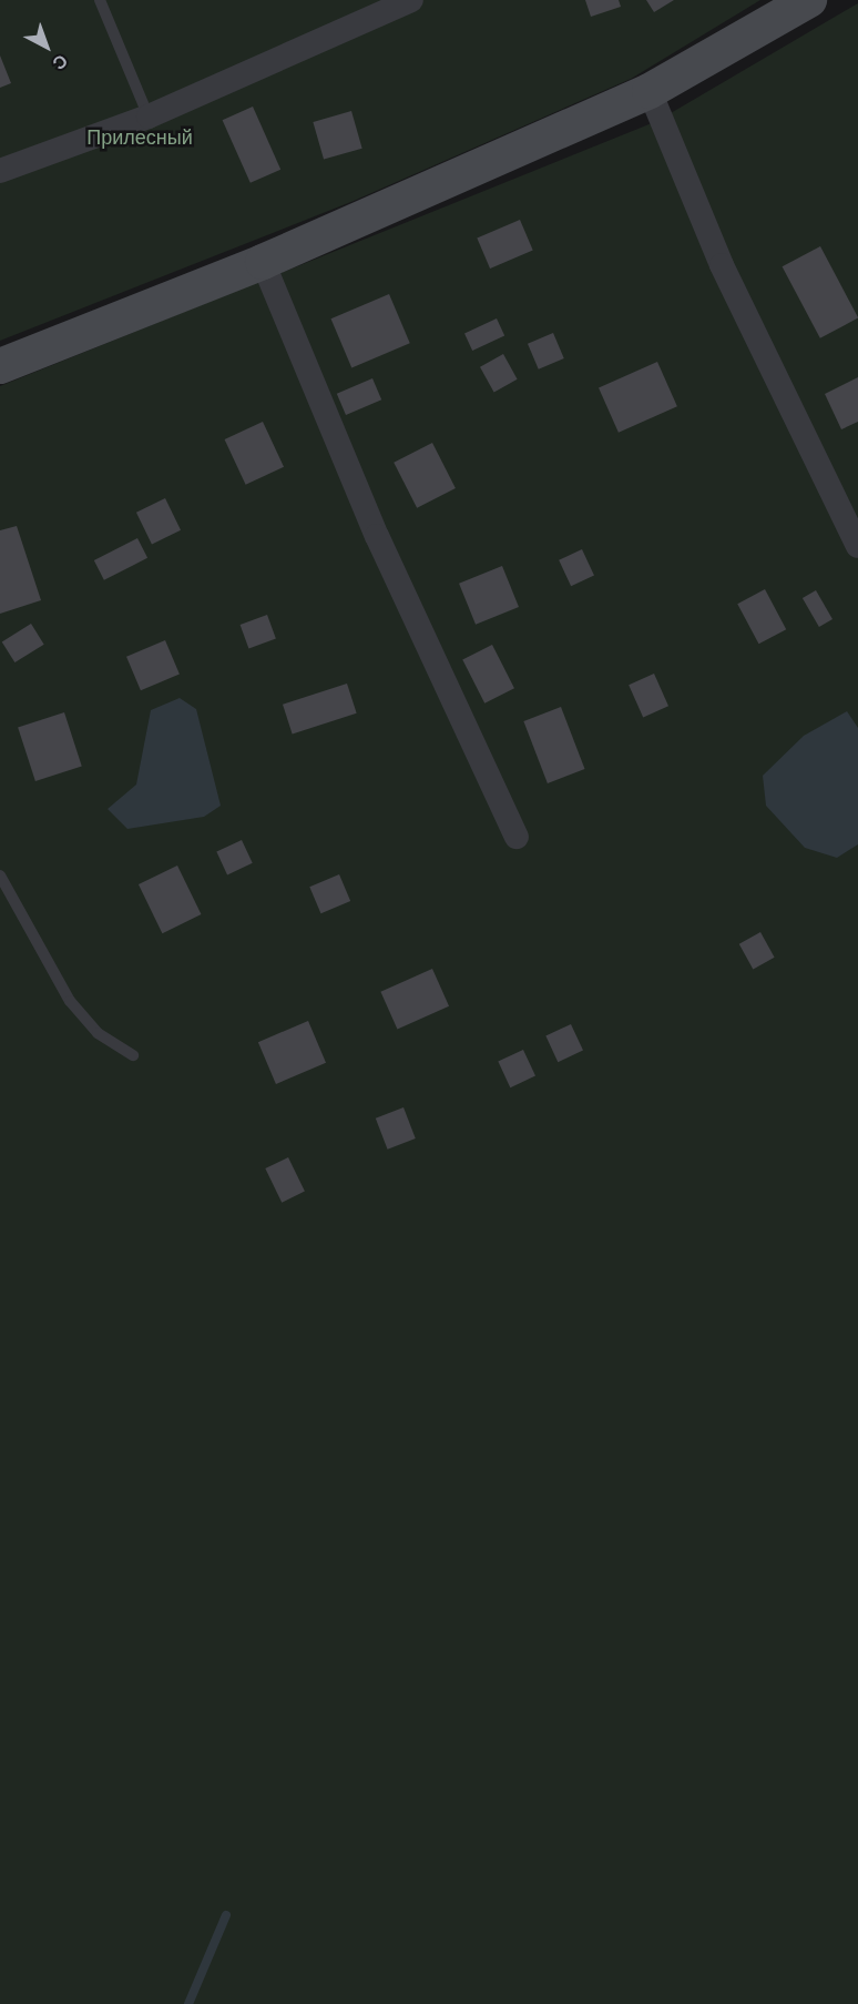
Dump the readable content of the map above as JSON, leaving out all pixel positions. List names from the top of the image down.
{
  "parks": ["Прилесный"],
  "north": "bottom right"
}
